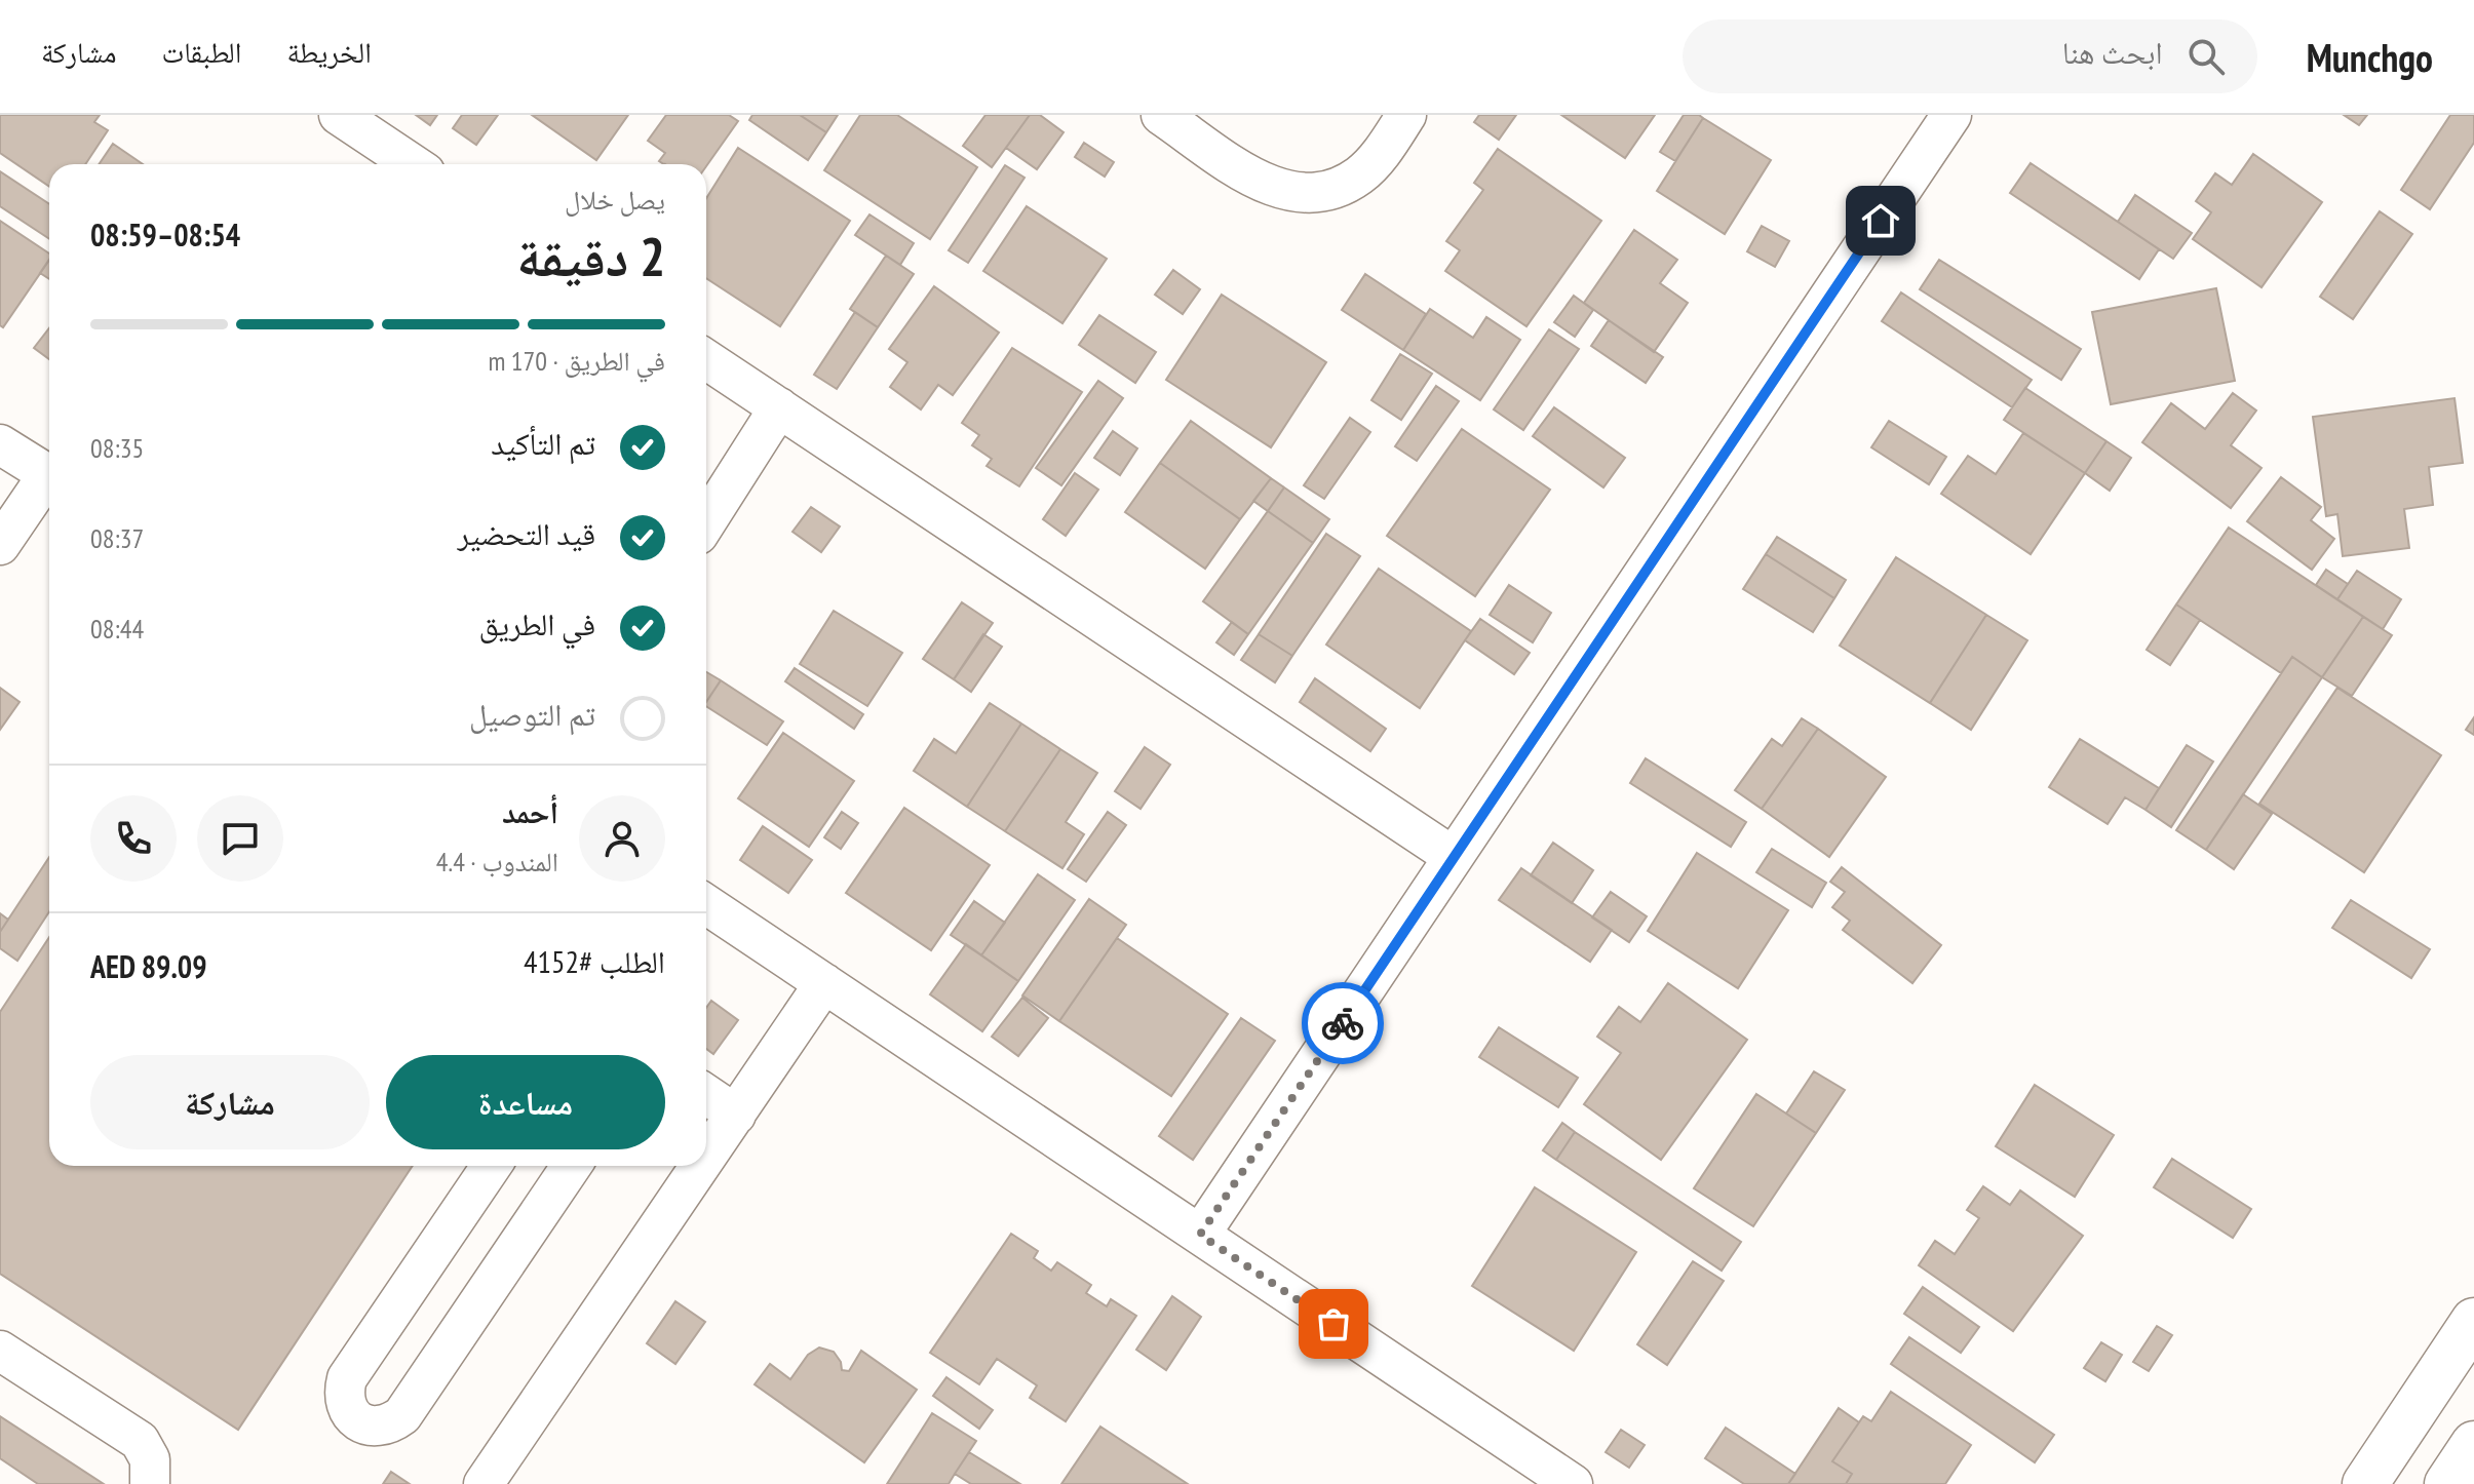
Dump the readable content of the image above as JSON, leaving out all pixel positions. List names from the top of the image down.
{
  "page": {
    "header": "Munchgo",
    "search": "ابحث هنا",
    "nav": ["الخريطة", "الطبقات", "مشاركة"],
    "heading": ["2 دقيقة", "يصل خلال", "08:54–08:59"],
    "panel": [
      "أحمد",
      "المندوب · 4.4",
      "الطلب #4152",
      "AED 89.09"
    ],
    "bar": "في الطريق · 170 m",
    "list": [
      ["تم التأكيد", "08:35"],
      ["قيد التحضير", "08:37"],
      ["في الطريق", "08:44"],
      "تم التوصيل"
    ],
    "buttons": ["مساعدة", "مشاركة"]
  }
}
